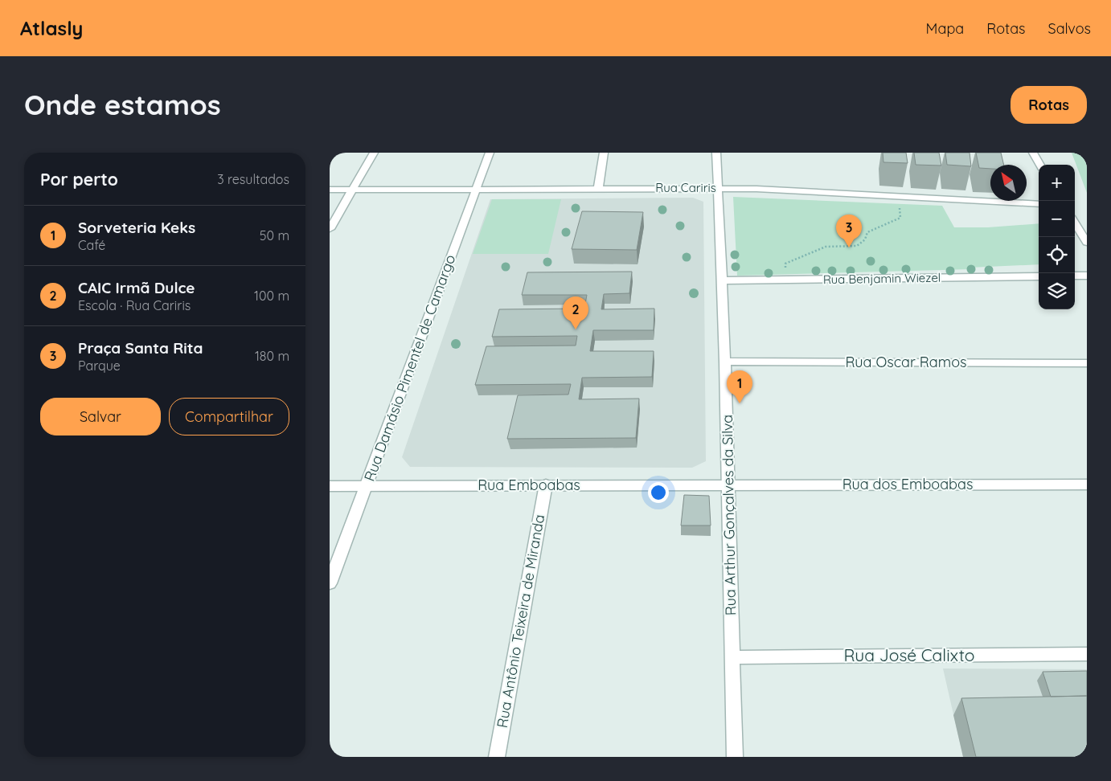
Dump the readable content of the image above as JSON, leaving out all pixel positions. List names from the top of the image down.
{
  "streets": {
    "street": [
      "Rua Cariris",
      "Rua Benjamin Wiezel",
      "Rua Oscar Ramos",
      "Rua Damásio Pimentel de Camargo",
      "Rua dos Emboabas",
      "Rua Emboabas",
      "Rua Arthur Gonçalves da Silva",
      "Rua Antônio Teixeira de Miranda",
      "Rua José Calixto"
    ]
  },
  "crossings": [
    ["Rua Cariris", "Rua Damásio Pimentel de Camargo"],
    ["Rua Cariris", "Rua Arthur Gonçalves da Silva"],
    ["Rua Benjamin Wiezel", "Rua Arthur Gonçalves da Silva"],
    ["Rua Oscar Ramos", "Rua Arthur Gonçalves da Silva"],
    ["Rua Damásio Pimentel de Camargo", "Rua Emboabas"],
    ["Rua dos Emboabas", "Rua Emboabas"],
    ["Rua dos Emboabas", "Rua Arthur Gonçalves da Silva"],
    ["Rua Emboabas", "Rua Arthur Gonçalves da Silva"],
    ["Rua Emboabas", "Rua Antônio Teixeira de Miranda"],
    ["Rua Arthur Gonçalves da Silva", "Rua José Calixto"]
  ],
  "north": "top left",
  "page": {
    "header": "Atlasly",
    "nav": ["Mapa", "Rotas", "Salvos"],
    "buttons": [
      "Rotas",
      ["Salvar", "Compartilhar"]
    ],
    "title": "Onde estamos",
    "heading": ["Por perto", "3 resultados"],
    "map_buttons": ["+", "−"],
    "list": [
      {
        "mark": "1",
        "name": "Sorveteria Keks",
        "note": "Café",
        "value": "50 m"
      },
      {
        "mark": "2",
        "name": "CAIC Irmã Dulce",
        "note": "Escola · Rua Cariris",
        "value": "100 m"
      },
      {
        "mark": "3",
        "name": "Praça Santa Rita",
        "note": "Parque",
        "value": "180 m"
      }
    ],
    "pins": ["3", "2", "1"]
  }
}
